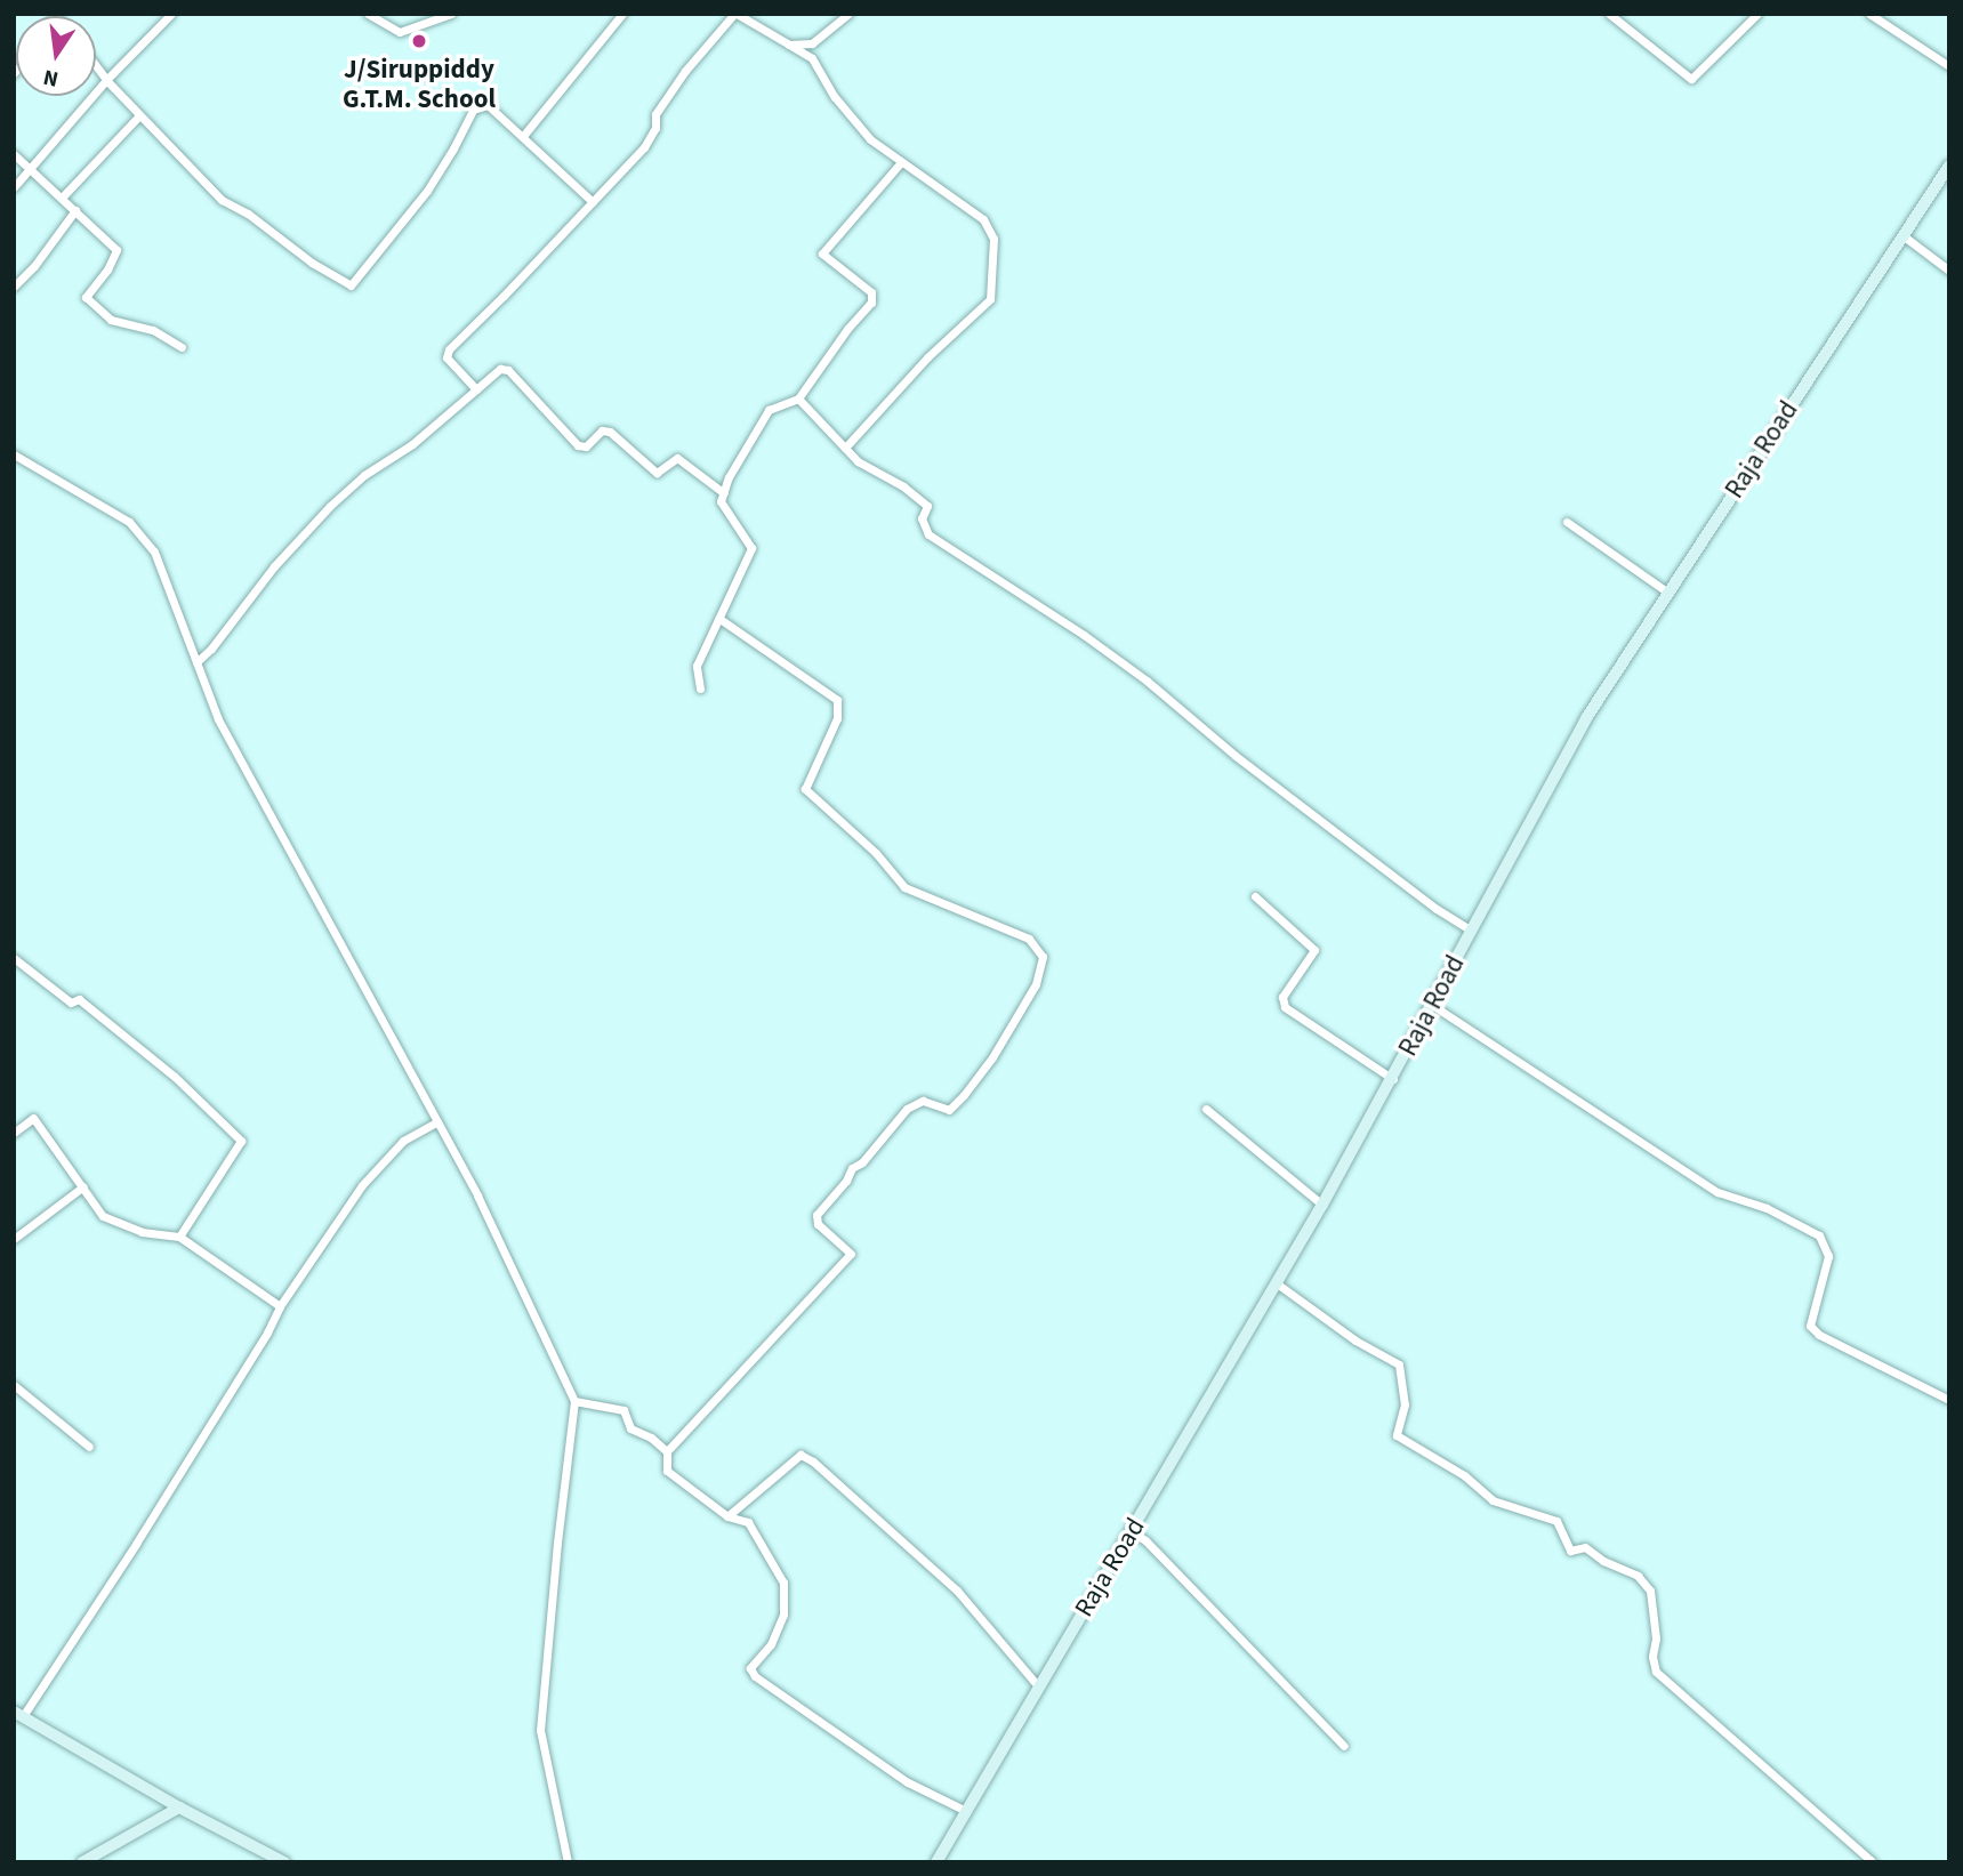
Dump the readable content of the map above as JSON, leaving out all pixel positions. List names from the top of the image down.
{
  "streets": {
    "street": ["Raja Road"]
  },
  "places": ["J/Siruppiddy G.T.M. School"],
  "north": "bottom"
}
